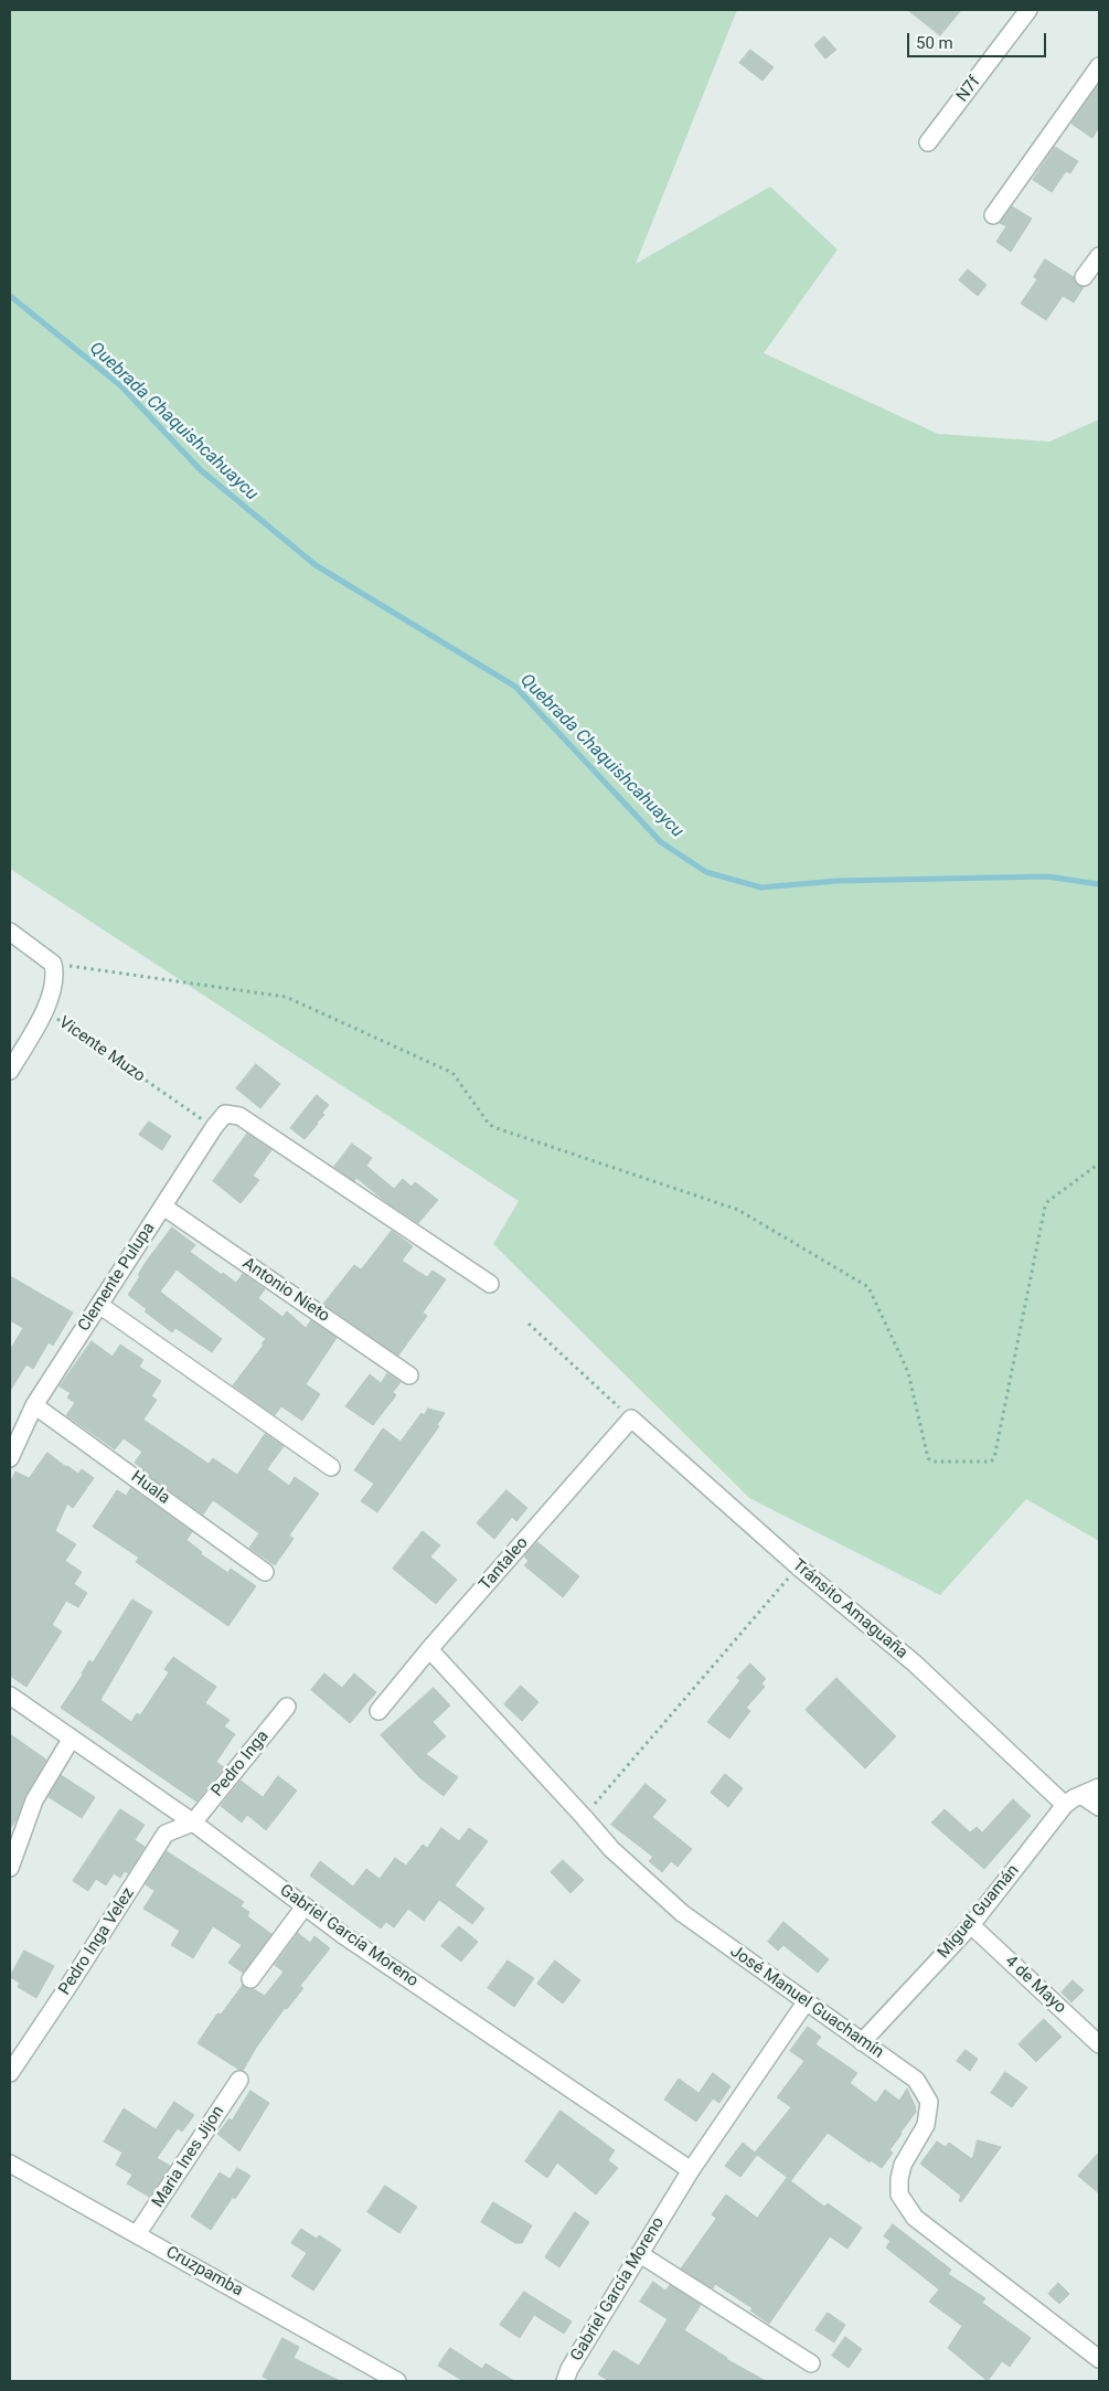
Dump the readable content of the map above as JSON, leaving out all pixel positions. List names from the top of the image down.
{
  "streets": {
    "street": [
      "N7f",
      "Vicente Muzo",
      "Clemente Pulupa",
      "Antonio Nieto",
      "Huala",
      "Tantaleo",
      "Tránsito Amaguaña",
      "Pedro Inga",
      "Miguel Guamán",
      "Gabriel García Moreno",
      "Pedro Inga Velez",
      "4 de Mayo",
      "José Manuel Guachamín",
      "Maria Ines Jijon",
      "Cruzpamba"
    ]
  },
  "crossings": [
    ["Vicente Muzo", "Clemente Pulupa"],
    ["Clemente Pulupa", "Antonio Nieto"],
    ["Clemente Pulupa", "Huala"],
    ["Tantaleo", "Tránsito Amaguaña"],
    ["Tantaleo", "José Manuel Guachamín"],
    ["Tránsito Amaguaña", "Miguel Guamán"],
    ["Pedro Inga", "Gabriel García Moreno"],
    ["Pedro Inga", "Pedro Inga Velez"],
    ["Miguel Guamán", "4 de Mayo"],
    ["Miguel Guamán", "José Manuel Guachamín"],
    ["Gabriel García Moreno", "Pedro Inga Velez"],
    ["Gabriel García Moreno", "José Manuel Guachamín"],
    ["Maria Ines Jijon", "Cruzpamba"]
  ],
  "water": ["Quebrada Chaquishcahuaycu"],
  "scale_bar": "50 m"
}
